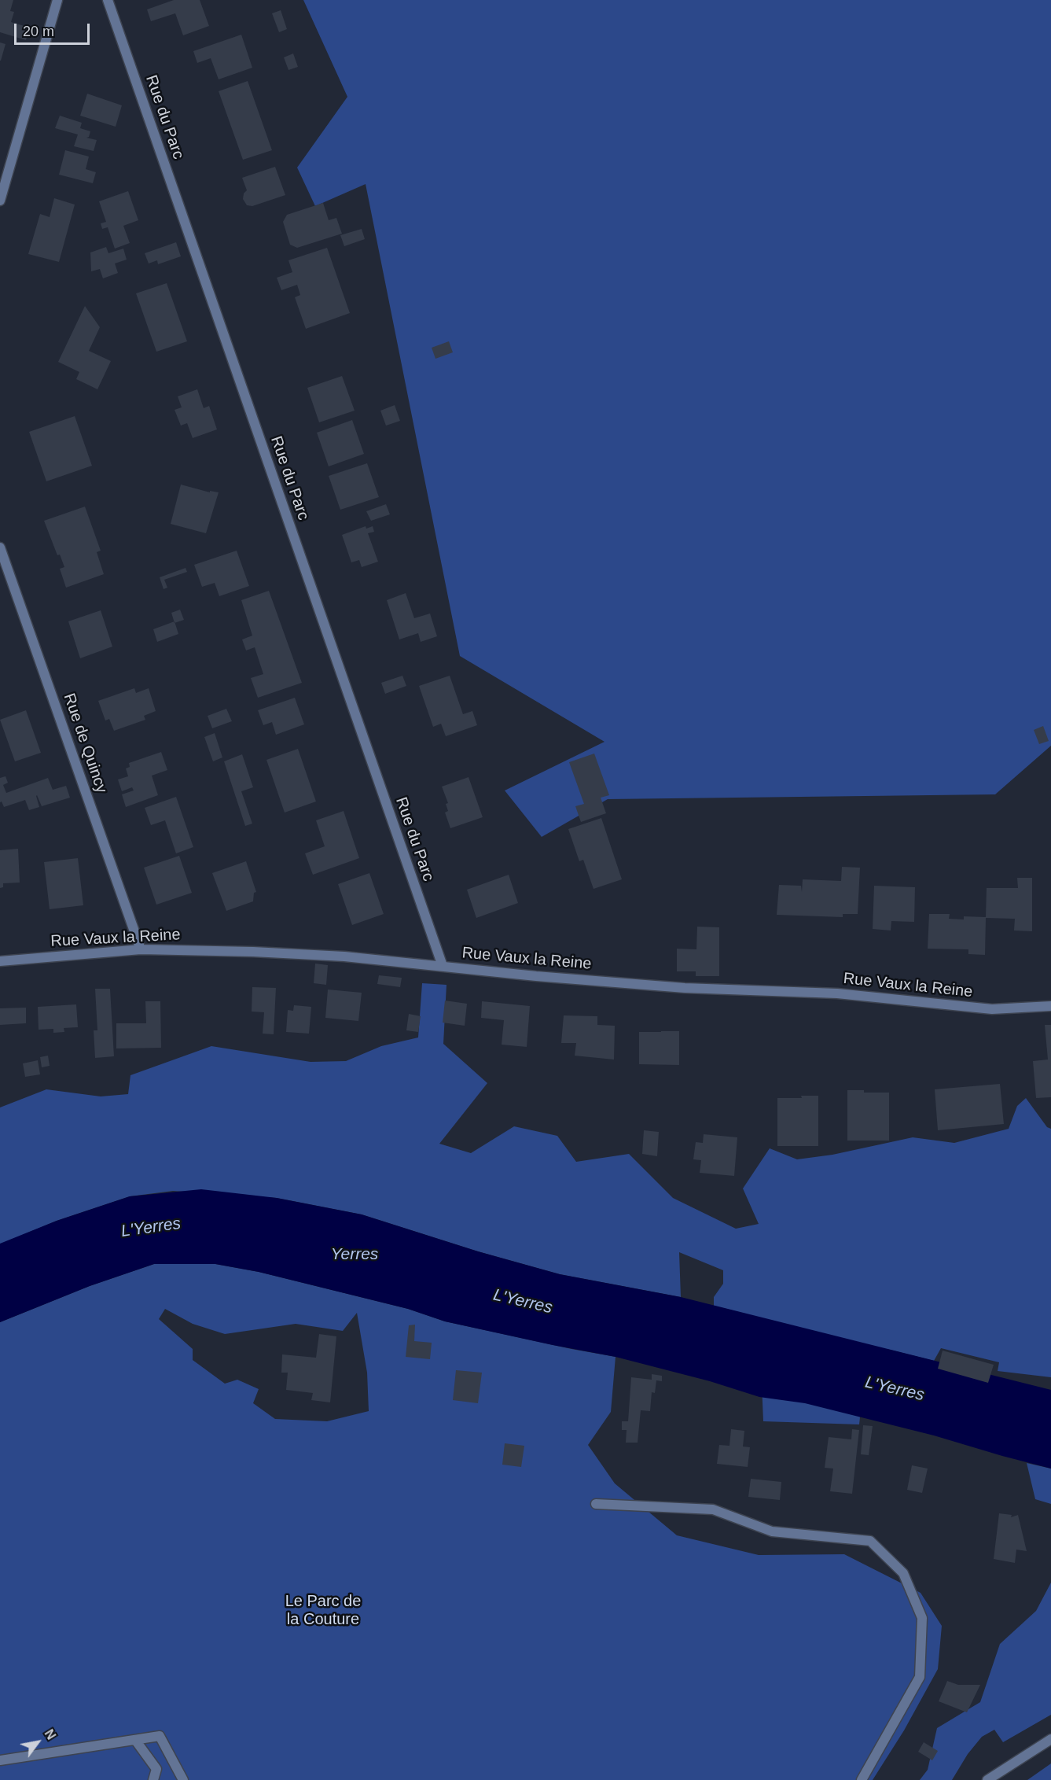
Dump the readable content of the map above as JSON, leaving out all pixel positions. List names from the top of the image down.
{
  "streets": {
    "street": ["Rue du Parc", "Rue de Quincy", "Rue Vaux la Reine"]
  },
  "crossings": [
    ["Rue du Parc", "Rue Vaux la Reine"],
    ["Rue de Quincy", "Rue Vaux la Reine"]
  ],
  "water": ["L'Yerres", "Yerres"],
  "parks": ["Le Parc de la Couture"],
  "scale_bar": "20 m",
  "north": "top right"
}
